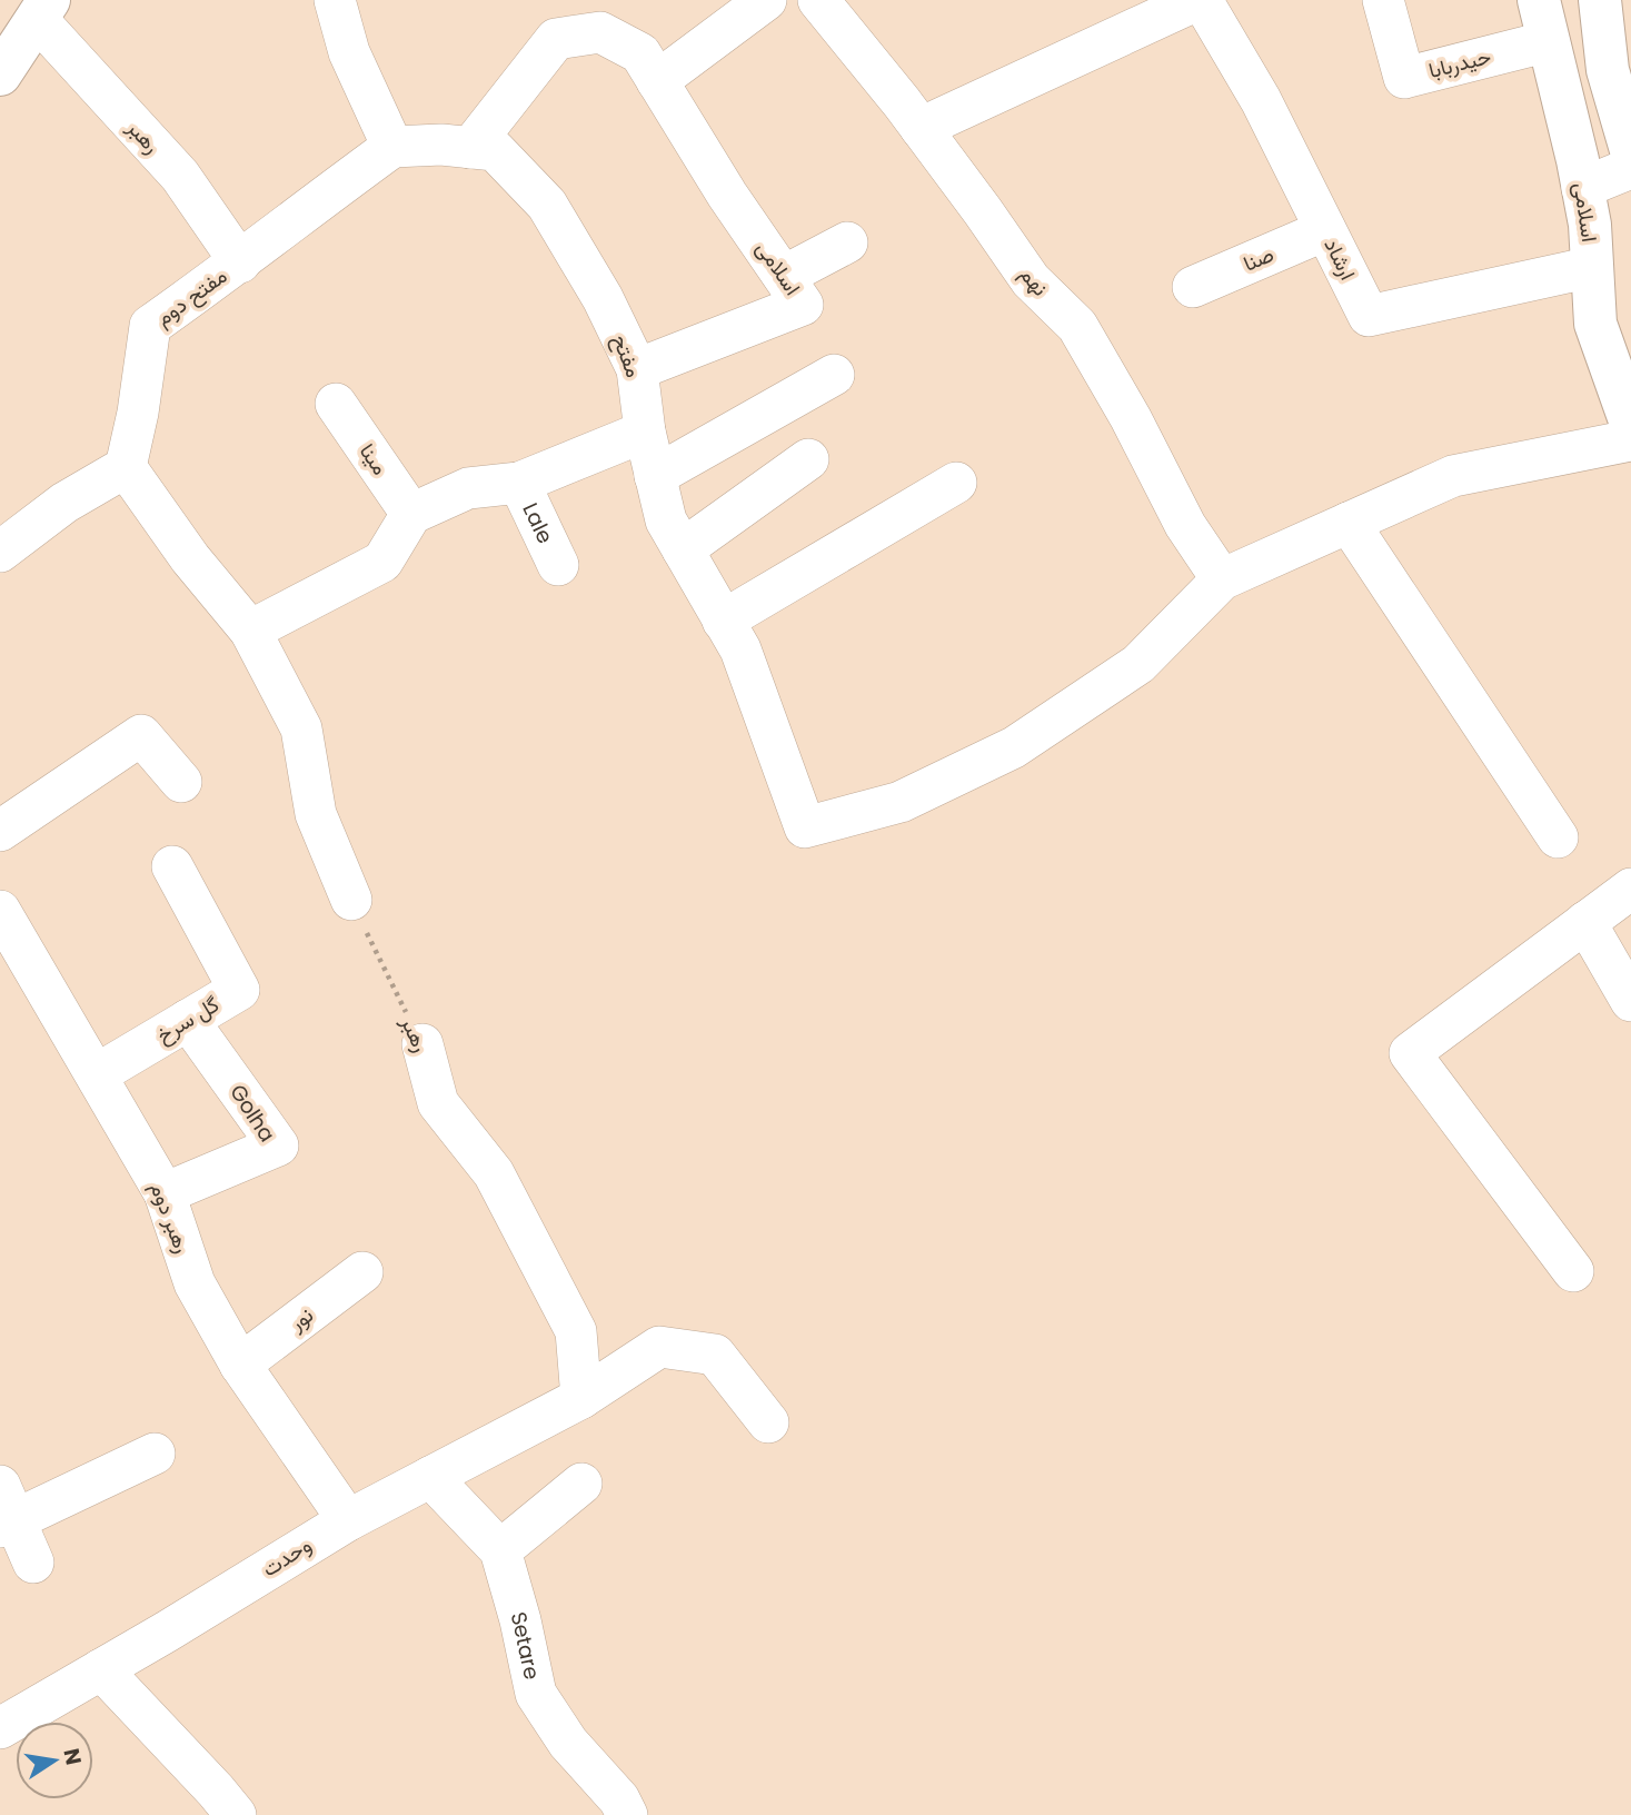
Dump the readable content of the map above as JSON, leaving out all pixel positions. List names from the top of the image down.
{
  "streets": {
    "street": [
      "حیدربابا",
      "رهبر",
      "اسلامی",
      "صنا",
      "ارشاد",
      "نهم",
      "مفتح دوم",
      "مفتح",
      "مینا",
      "Lale",
      "گل سرخ",
      "Golha",
      "رهبر دوم",
      "نور",
      "وحدت",
      "Setare"
    ]
  },
  "crossings": [
    ["حیدربابا", "اسلامی"],
    ["رهبر", "مفتح دوم"],
    ["رهبر", "وحدت"],
    ["اسلامی", "ارشاد"],
    ["اسلامی", "مفتح"],
    ["صنا", "ارشاد"],
    ["نهم", "مفتح"],
    ["مفتح دوم", "مفتح"],
    ["گل سرخ", "Golha"],
    ["گل سرخ", "رهبر دوم"],
    ["Golha", "رهبر دوم"],
    ["رهبر دوم", "نور"],
    ["رهبر دوم", "وحدت"],
    ["وحدت", "Setare"]
  ],
  "north": "right"
}
